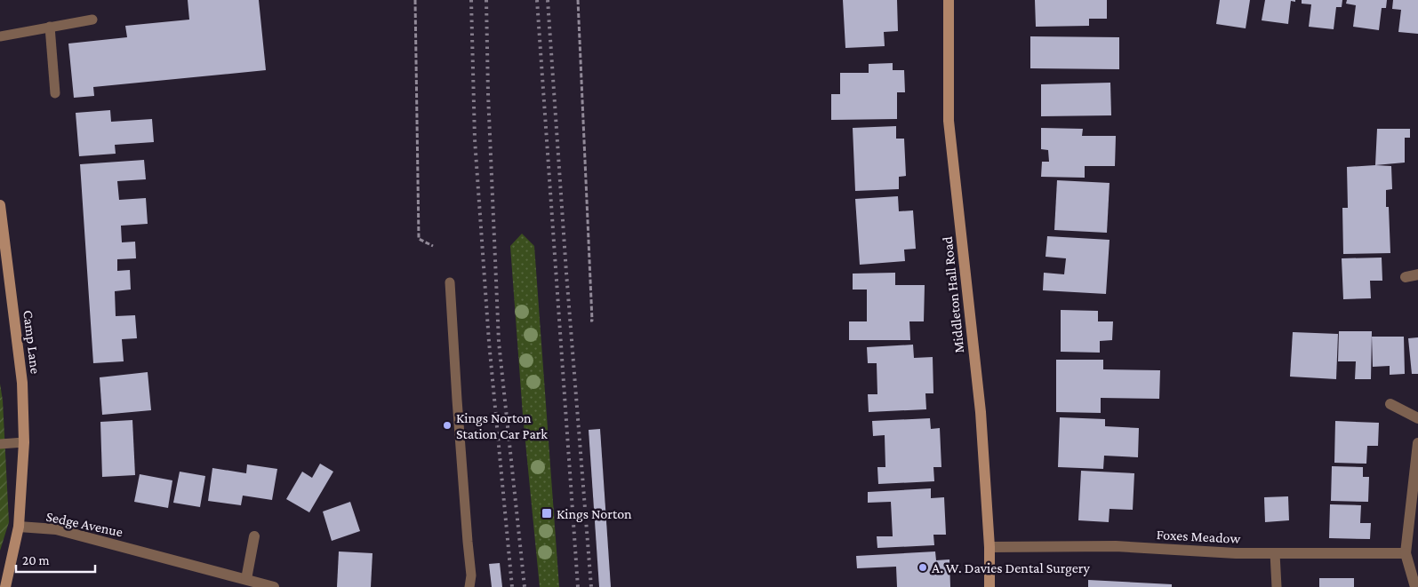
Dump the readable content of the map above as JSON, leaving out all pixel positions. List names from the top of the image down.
{
  "streets": {
    "main road": ["Middleton Hall Road", "Camp Lane"],
    "street": ["Sedge Avenue", "Foxes Meadow"]
  },
  "crossings": [
    ["Middleton Hall Road", "Foxes Meadow"],
    ["Camp Lane", "Sedge Avenue"]
  ],
  "places": {
    "other": ["Kings Norton Station Car Park", "A. W. Davies Dental Surgery"],
    "transit": ["Kings Norton"]
  },
  "scale_bar": "20 m"
}
